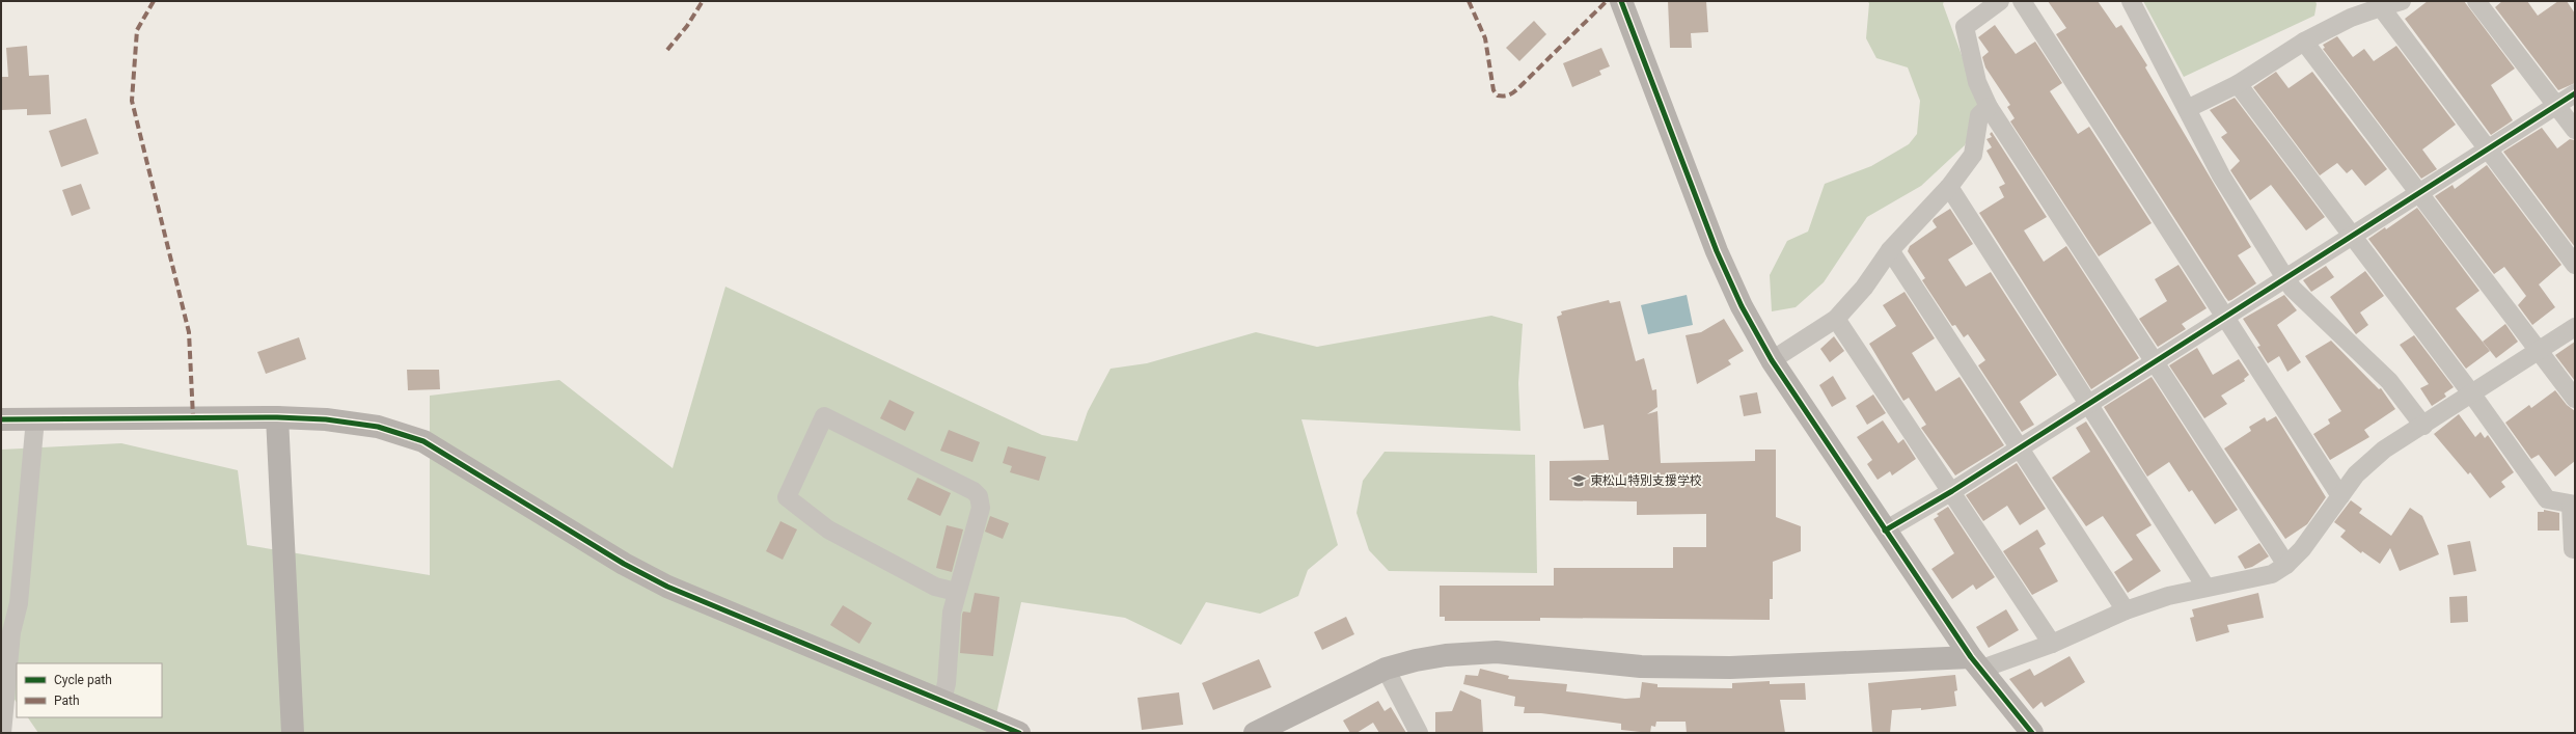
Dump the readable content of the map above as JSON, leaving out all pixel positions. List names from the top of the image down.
{
  "places": {
    "school or university": ["東松山特別支援学校"]
  },
  "legend": ["Cycle path", "Path"]
}
